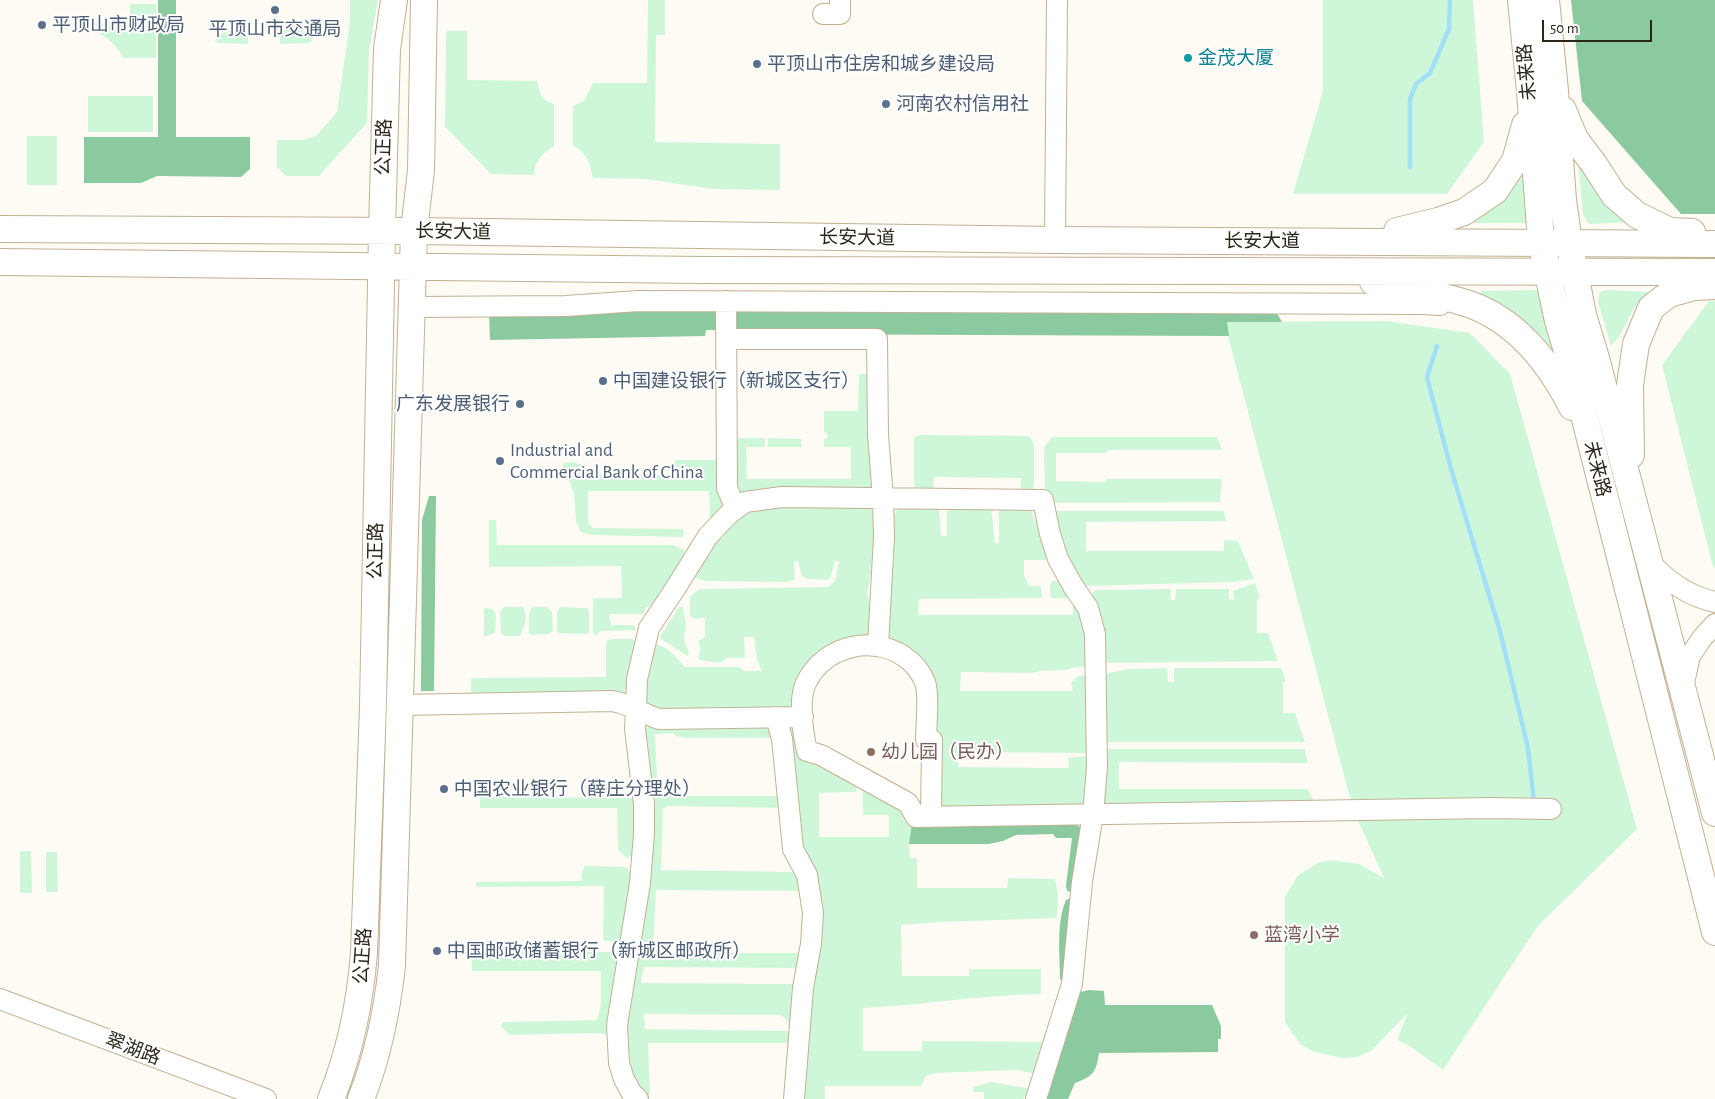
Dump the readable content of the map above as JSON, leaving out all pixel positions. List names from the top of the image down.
{
  "streets": {
    "main road": ["未来路", "公正路", "长安大道"],
    "street": ["翠湖路"]
  },
  "crossings": [
    ["未来路", "长安大道"],
    ["公正路", "长安大道"]
  ],
  "places": [
    "平顶山市交通局",
    "平顶山市财政局",
    "金茂大厦",
    "平顶山市住房和城乡建设局",
    "河南农村信用社",
    "中国建设银行（新城区支行）",
    "广东发展银行",
    "Industrial and Commercial Bank of China",
    "幼儿园（民办）",
    "中国农业银行（薛庄分理处）",
    "蓝湾小学",
    "中国邮政储蓄银行（新城区邮政所）"
  ],
  "scale_bar": "50 m"
}
